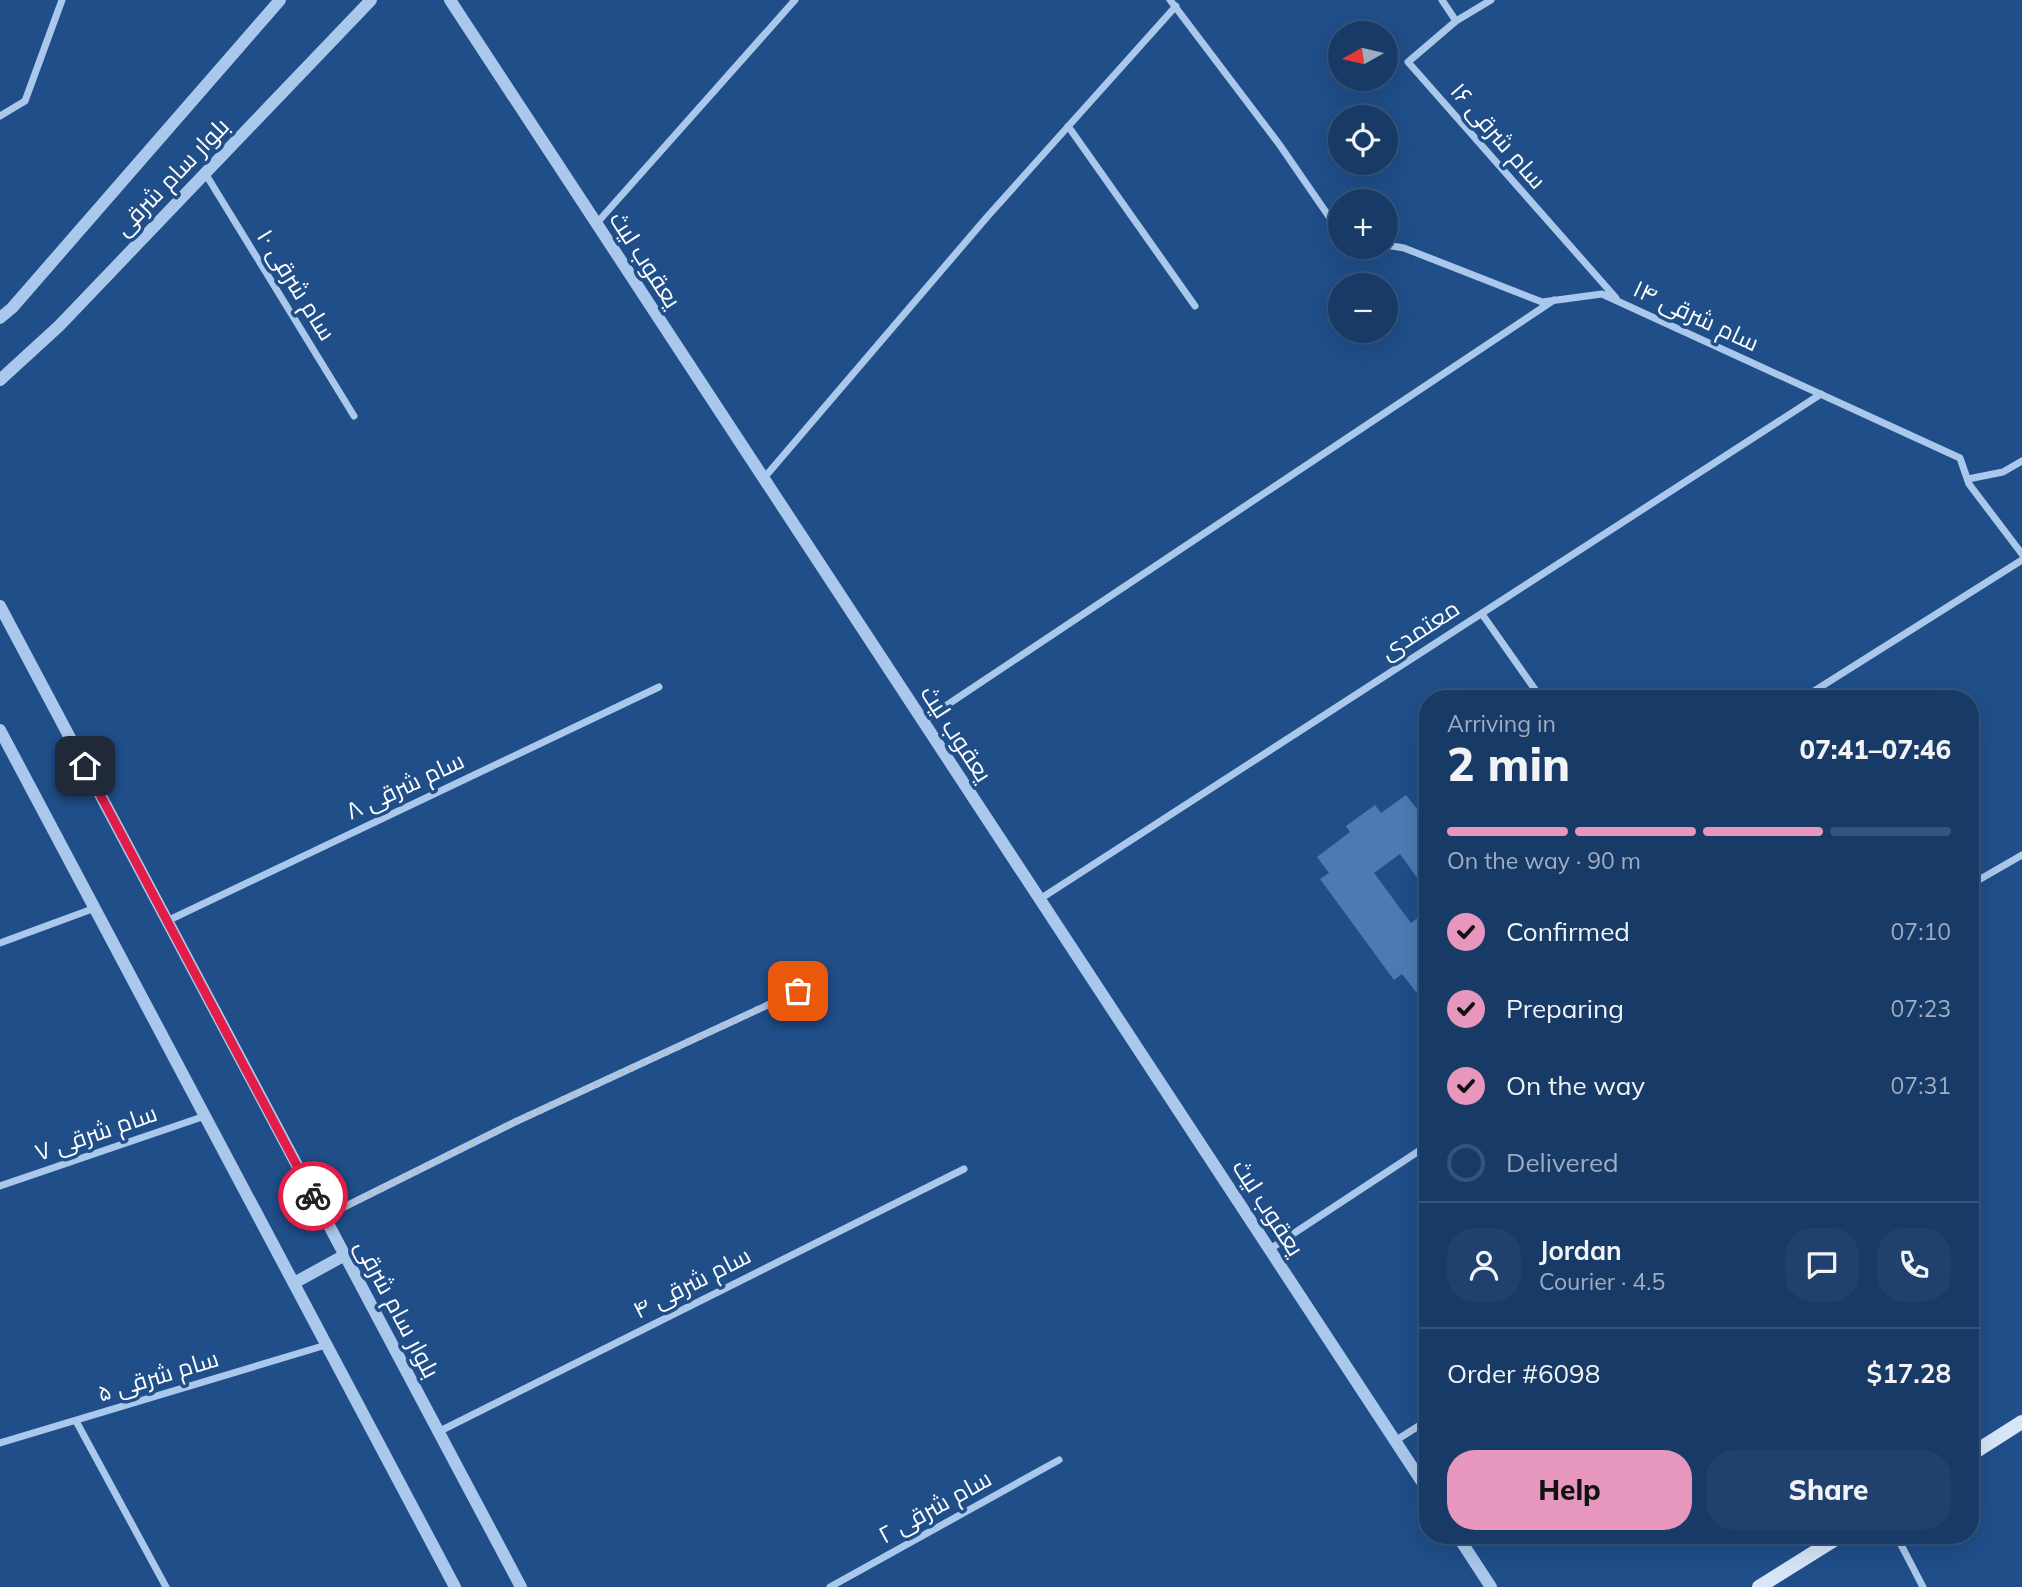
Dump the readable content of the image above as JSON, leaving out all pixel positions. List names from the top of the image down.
{
  "streets": {
    "street": [
      "سام شرقی ۱۶",
      "بلوار سام شرقی",
      "یعقوب لیث",
      "سام شرقی ۱۰",
      "سام شرقی ۱۴",
      "معتمدی",
      "سام شرقی ۸",
      "سام شرقی ۷",
      "سام شرقی ۴",
      "سام شرقی ۵",
      "سام شرقی ۲"
    ]
  },
  "crossings": [
    ["سام شرقی ۱۶", "سام شرقی ۱۴"],
    ["بلوار سام شرقی", "سام شرقی ۱۰"],
    ["بلوار سام شرقی", "سام شرقی ۸"],
    ["بلوار سام شرقی", "سام شرقی ۴"],
    ["یعقوب لیث", "معتمدی"],
    ["سام شرقی ۱۴", "معتمدی"]
  ],
  "north": "left",
  "page": {
    "map_buttons": ["+", "−"],
    "heading": ["2 min", "Arriving in", "07:41–07:46"],
    "panel": [
      "Jordan",
      "Courier · 4.5",
      "Order #6098",
      "$17.28"
    ],
    "bar": "On the way · 90 m",
    "list": [
      ["Confirmed", "07:10"],
      ["Preparing", "07:23"],
      ["On the way", "07:31"],
      "Delivered"
    ],
    "buttons": ["Help", "Share"]
  }
}
